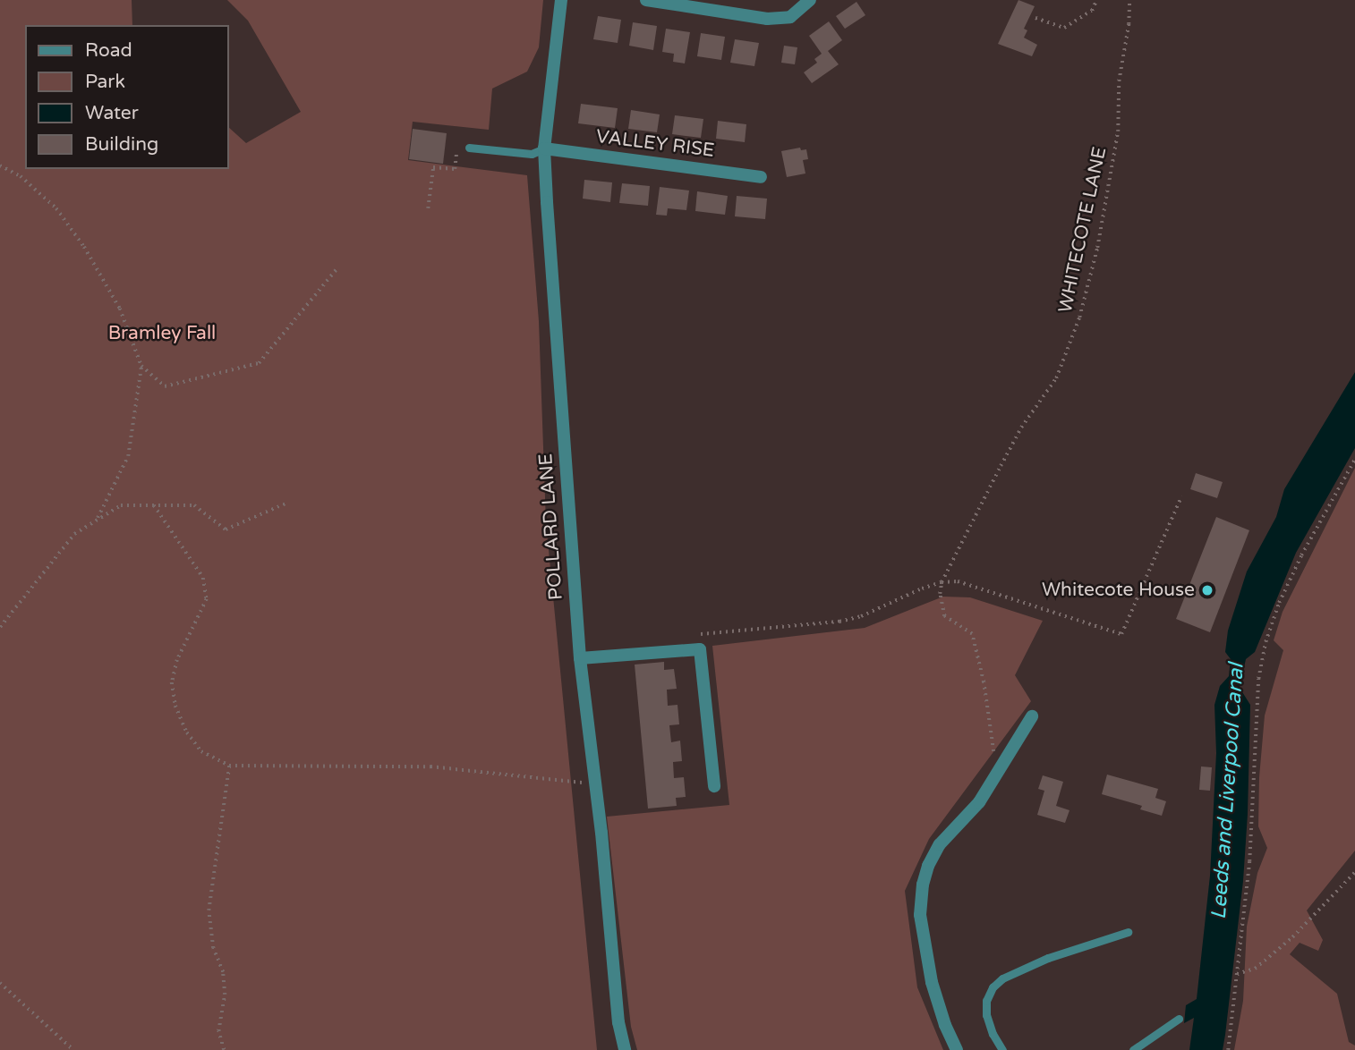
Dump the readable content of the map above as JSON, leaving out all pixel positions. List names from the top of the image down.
{
  "streets": {
    "street": ["VALLEY RISE", "POLLARD LANE"],
    "path": ["WHITECOTE LANE"]
  },
  "crossings": [
    ["VALLEY RISE", "POLLARD LANE"]
  ],
  "water": ["Leeds and Liverpool Canal"],
  "parks": ["Bramley Fall"],
  "places": ["Whitecote House"],
  "legend": [
    "Road",
    "Park",
    "Water",
    "Building"
  ]
}
